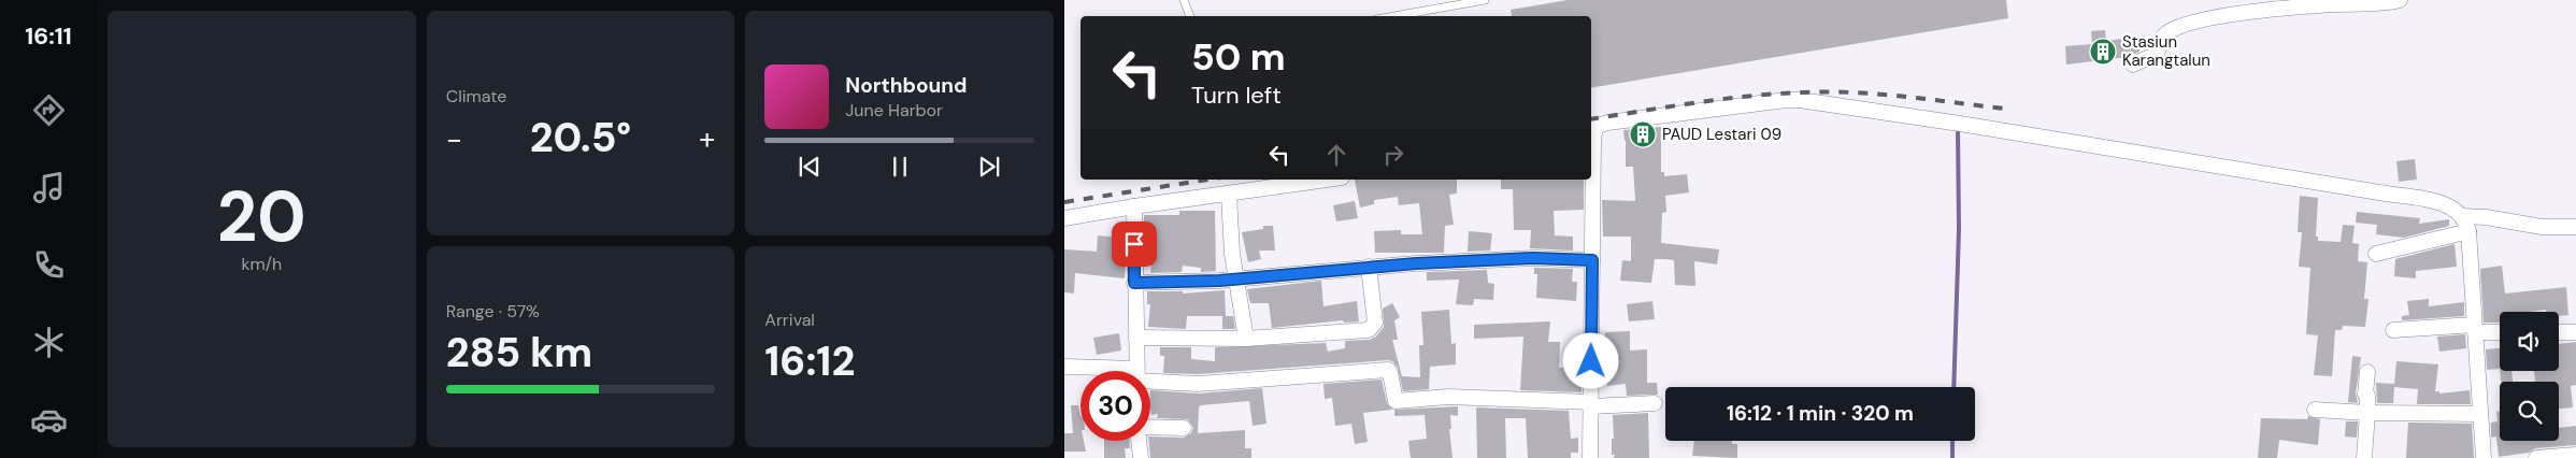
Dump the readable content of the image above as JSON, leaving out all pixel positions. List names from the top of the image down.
{
  "places": {
    "building": ["Stasiun Karangtalun", "PAUD Lestari 09"]
  },
  "page": {
    "tabs": "16:11",
    "tile": [
      ["20", "km/h"],
      "Climate",
      ["Range · 57%", "285 km"],
      ["Arrival", "16:12"]
    ],
    "turn": ["50 m", "Turn left"],
    "song": ["Northbound", "June Harbor"],
    "heat": ["−", "20.5°", "+"],
    "limit": "30",
    "trip": "16:12 · 1 min · 320 m"
  }
}
